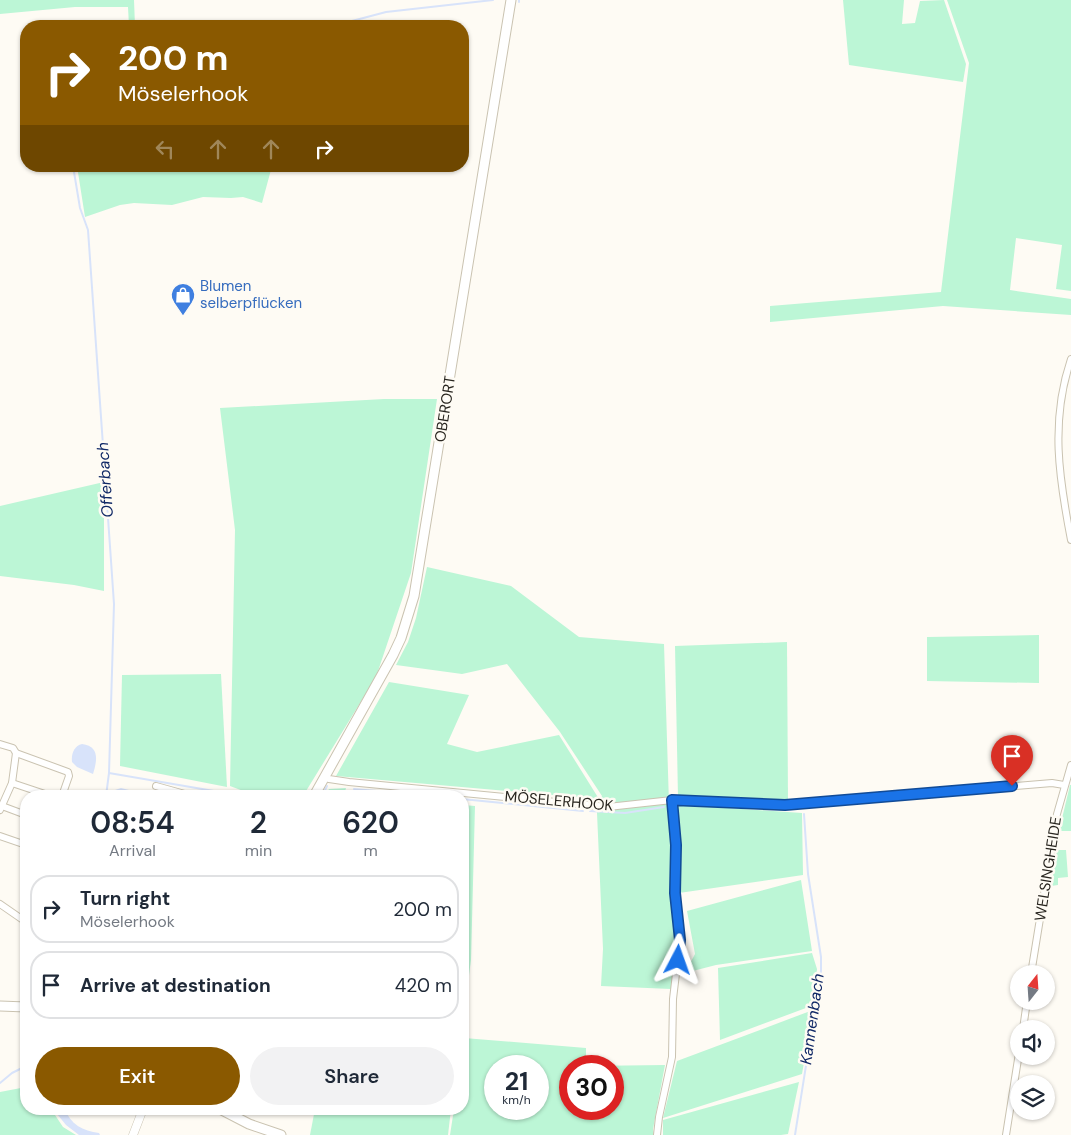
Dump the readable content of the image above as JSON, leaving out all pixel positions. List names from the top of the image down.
{
  "streets": {
    "main road": ["OBERORT"],
    "street": ["MÖSELERHOOK", "WELSINGHEIDE"]
  },
  "crossings": [
    ["OBERORT", "MÖSELERHOOK"],
    ["MÖSELERHOOK", "WELSINGHEIDE"]
  ],
  "water": ["Offerbach", "Kannenbach"],
  "places": {
    "shop": ["Blumen selberpflücken"]
  },
  "north": "top",
  "page": {
    "turn": ["200 m", "Möselerhook"],
    "eta": [
      "08:54",
      "Arrival",
      "2",
      "min",
      "620",
      "m"
    ],
    "list": [
      {
        "name": "Turn right",
        "note": "Möselerhook",
        "value": "200 m"
      },
      {
        "name": "Arrive at destination",
        "value": "420 m"
      }
    ],
    "buttons": ["Exit", "Share"],
    "speed": "21 km/h",
    "limit": "30"
  }
}
